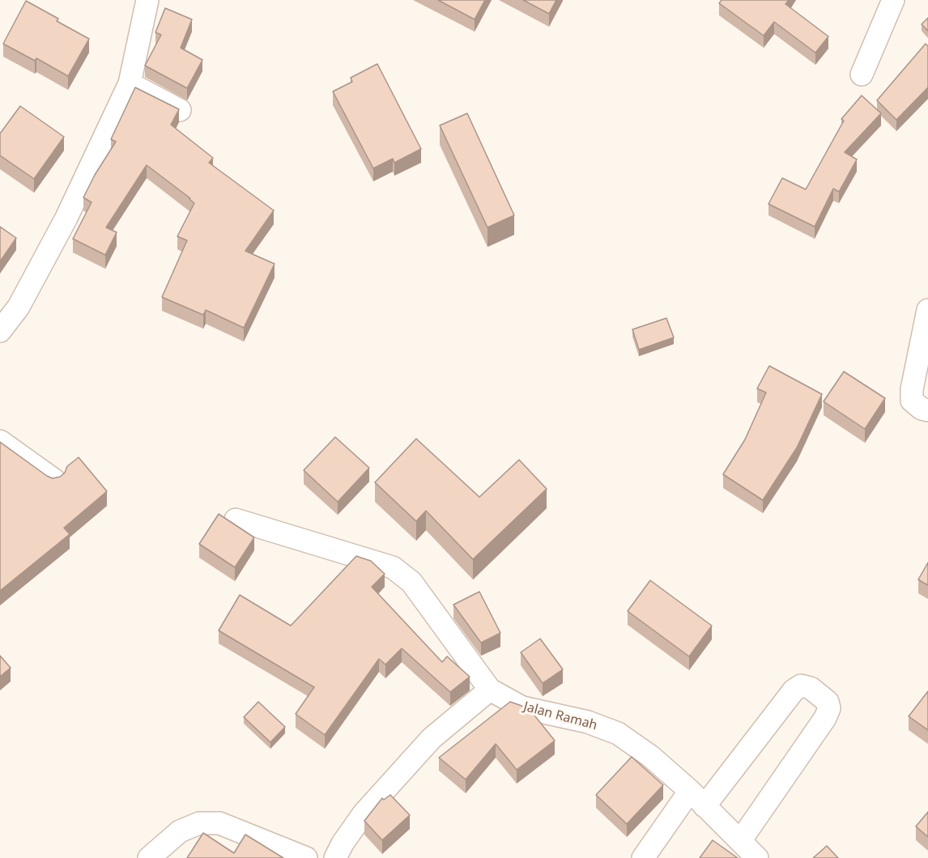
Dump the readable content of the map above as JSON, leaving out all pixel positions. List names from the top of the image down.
{
  "streets": {
    "street": ["Jalan Ramah"]
  }
}
